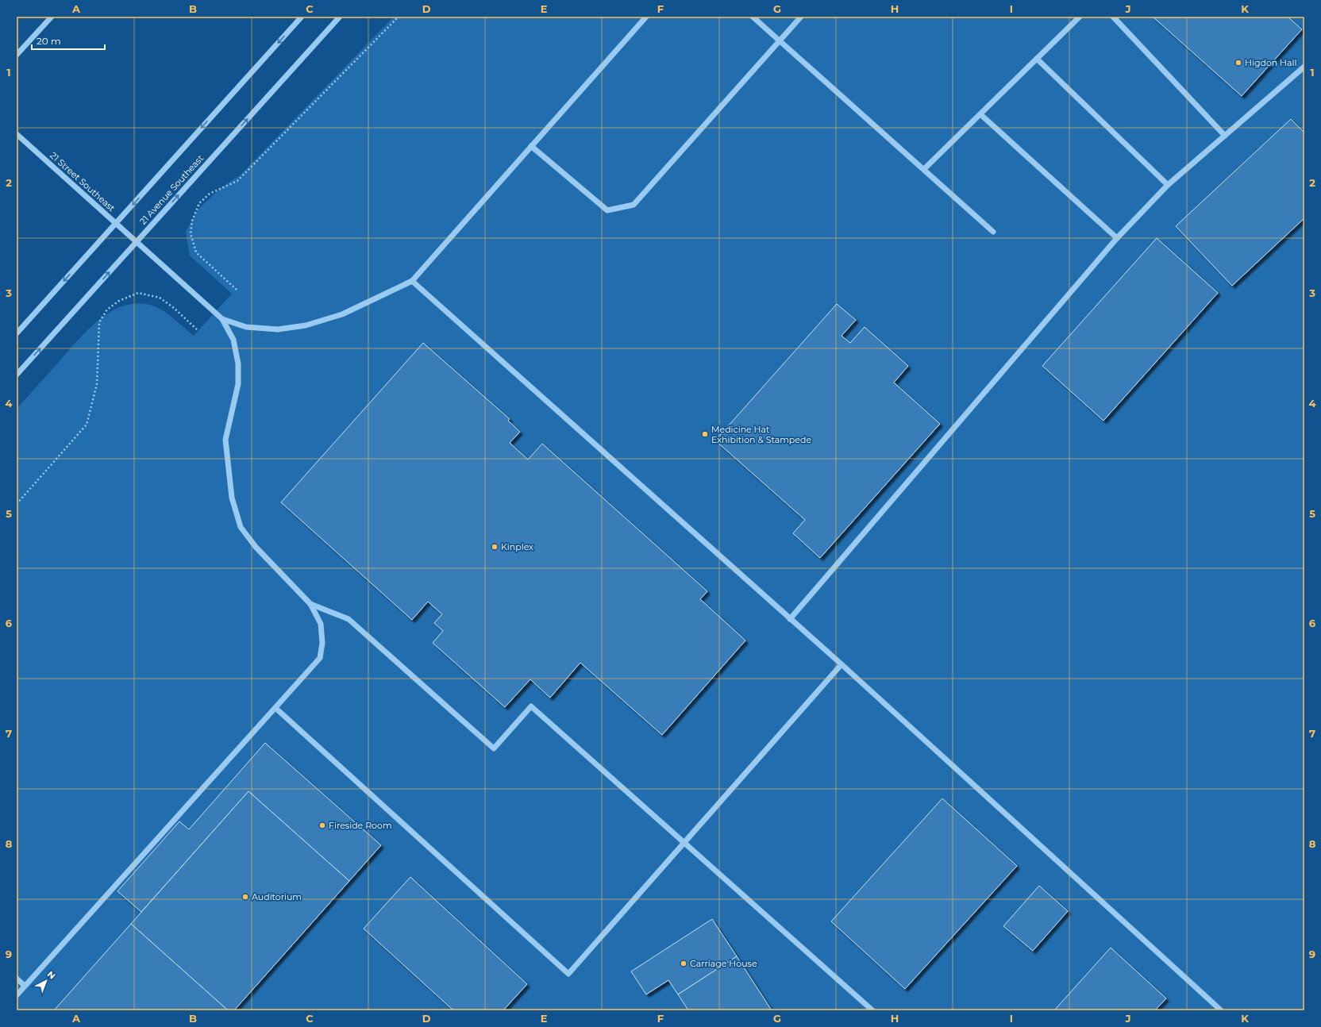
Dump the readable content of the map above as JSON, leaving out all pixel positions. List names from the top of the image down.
{
  "streets": {
    "street": ["21 Street Southeast", "21 Avenue Southeast"]
  },
  "crossings": [
    ["21 Street Southeast", "21 Avenue Southeast"]
  ],
  "places": [
    "Higdon Hall",
    "Medicine Hat Exhibition & Stampede",
    "Kinplex",
    "Fireside Room",
    "Auditorium",
    "Carriage House"
  ],
  "scale_bar": "20 m",
  "north": "top right",
  "grid": {
    "columns": [
      "A",
      "B",
      "C",
      "D",
      "E",
      "F",
      "G",
      "H",
      "I",
      "J",
      "K"
    ],
    "rows": [
      "1",
      "2",
      "3",
      "4",
      "5",
      "6",
      "7",
      "8",
      "9"
    ]
  }
}
